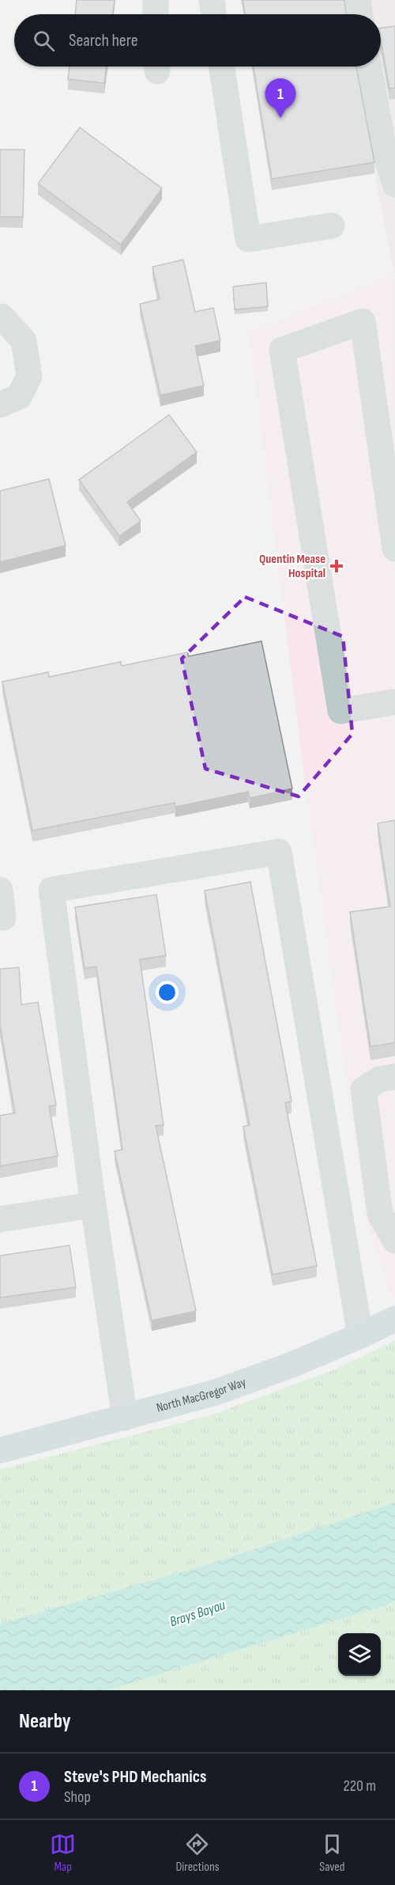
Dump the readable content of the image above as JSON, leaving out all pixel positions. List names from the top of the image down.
{
  "streets": {
    "main road": ["North MacGregor Way"]
  },
  "water": ["Brays Bayou"],
  "places": {
    "health": ["Quentin Mease Hospital"]
  },
  "page": {
    "search": "Search here",
    "pins": "1",
    "heading": "Nearby",
    "list": [
      {
        "mark": "1",
        "name": "Steve's PHD Mechanics",
        "note": "Shop",
        "value": "220 m"
      }
    ],
    "nav": ["Map", "Directions", "Saved"]
  }
}
